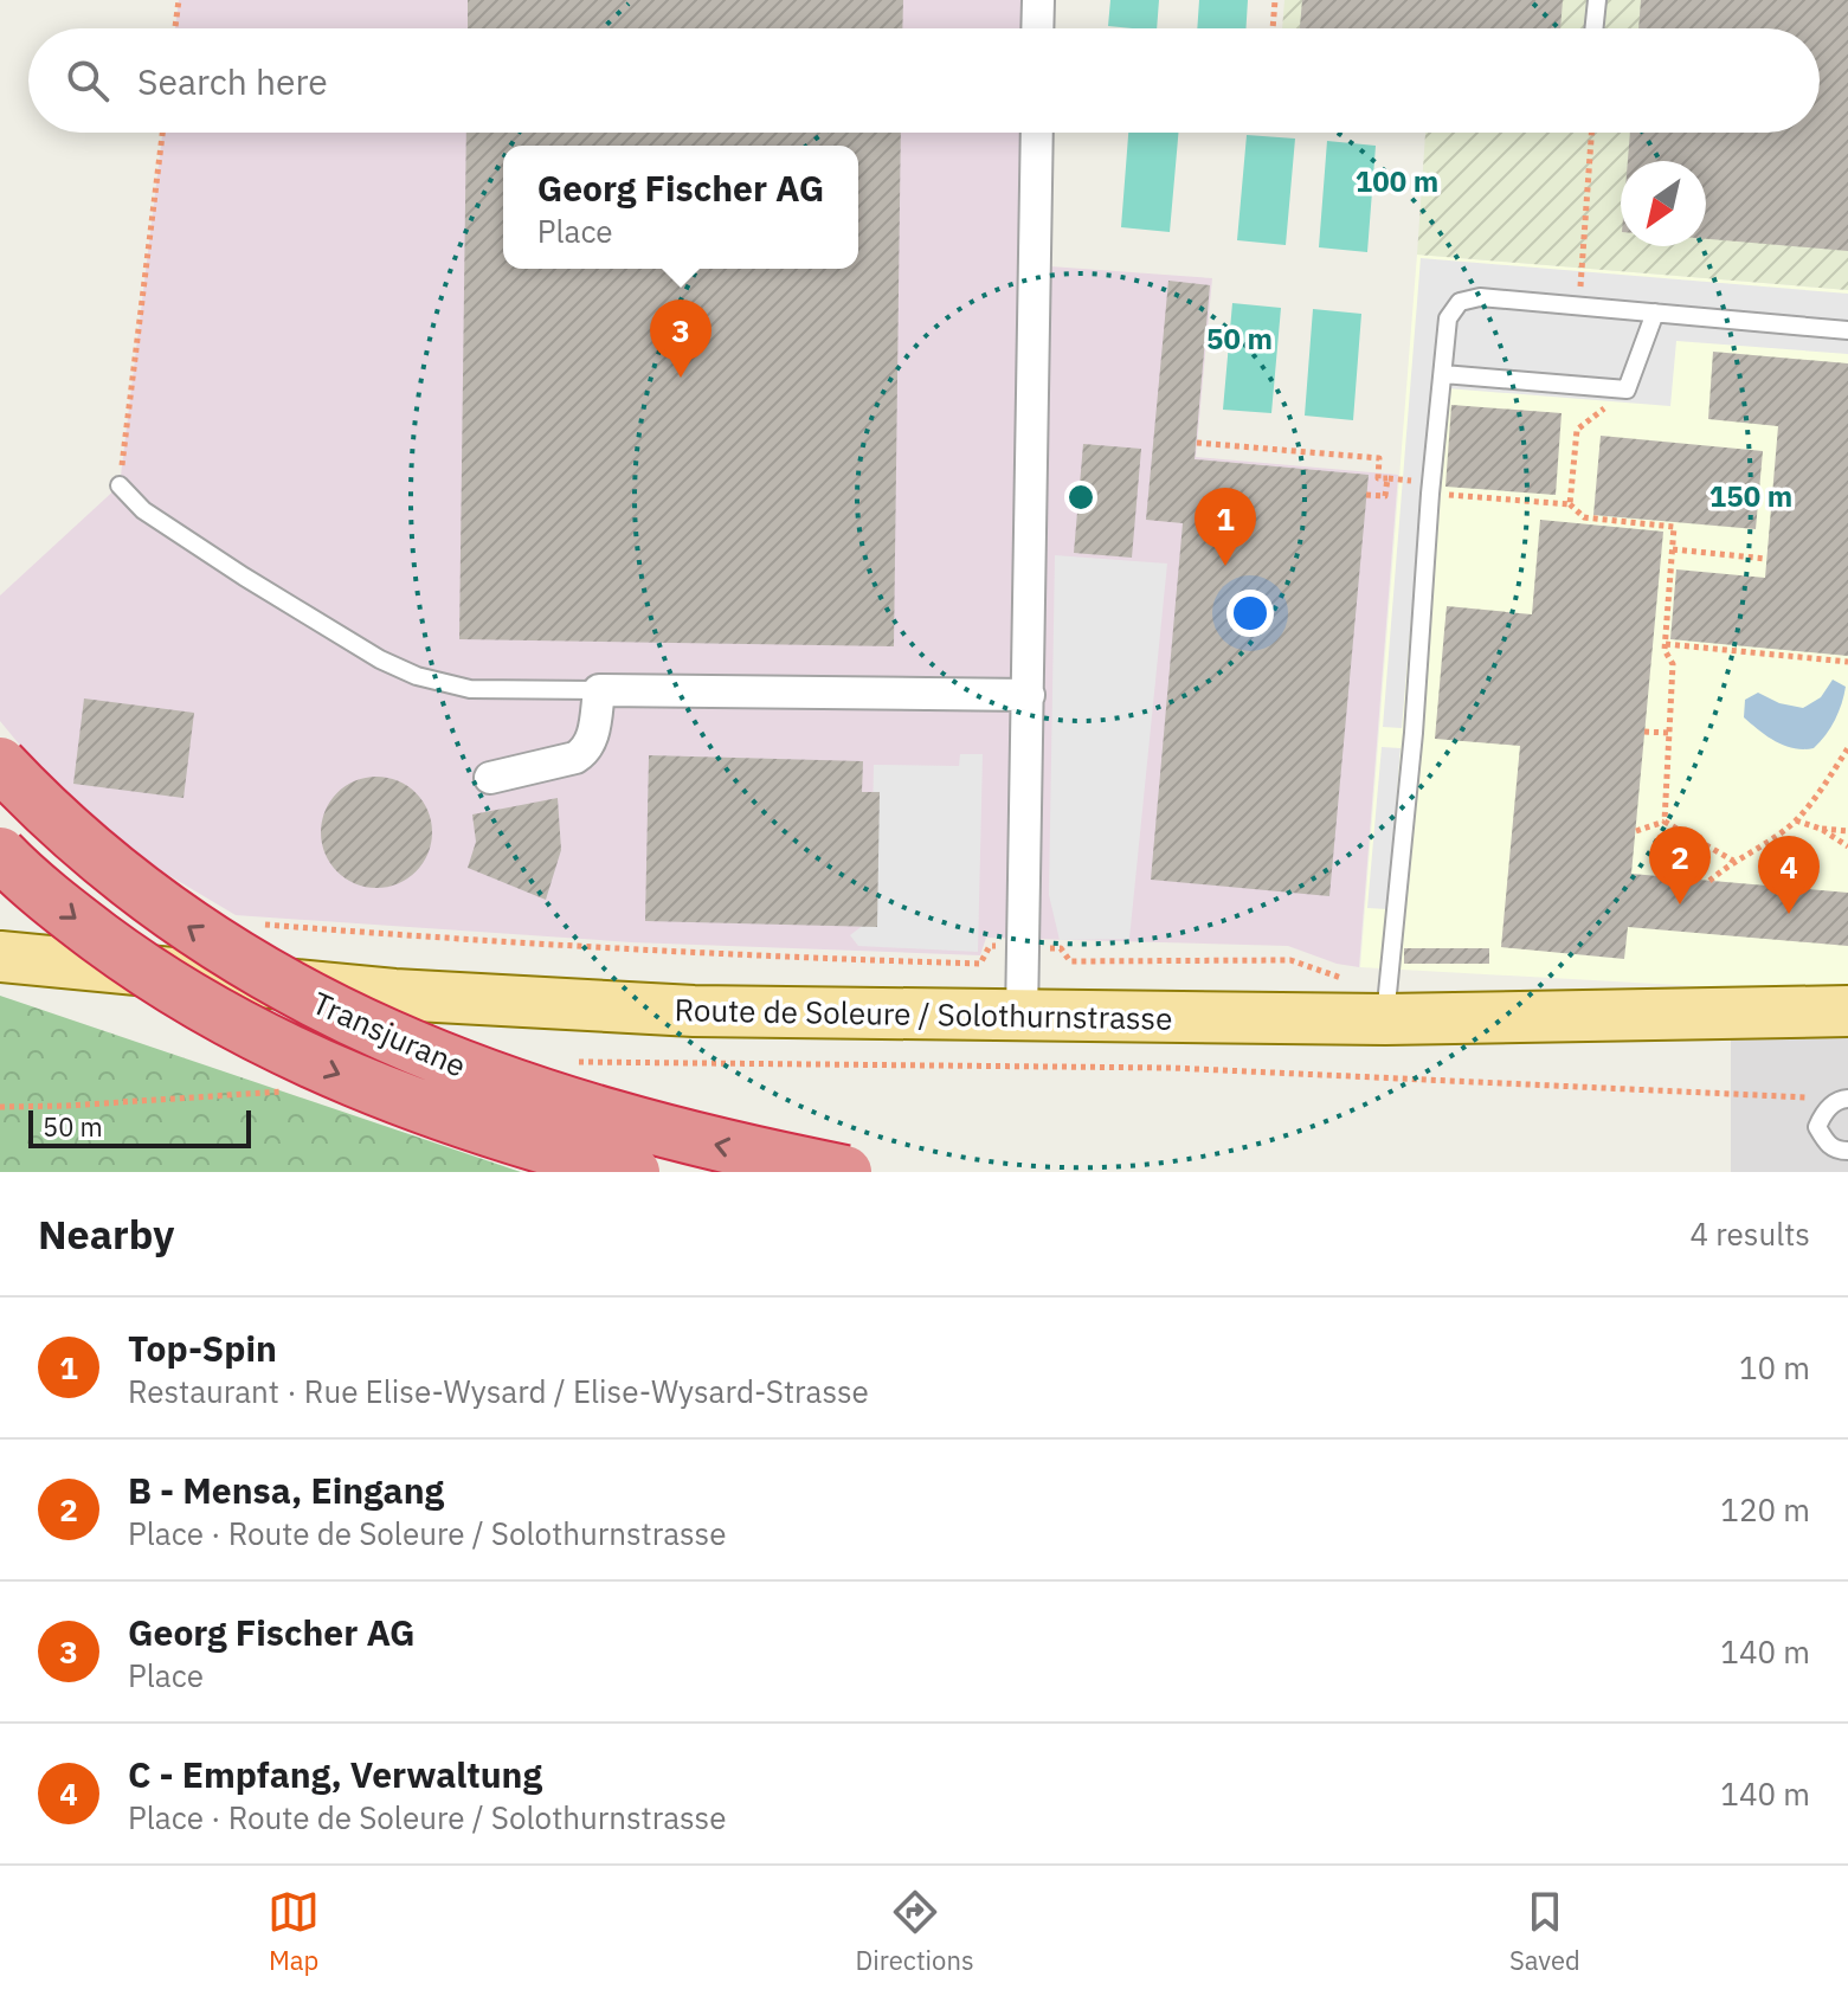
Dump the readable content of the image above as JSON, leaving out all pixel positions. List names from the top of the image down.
{
  "streets": {
    "highway": ["Transjurane"],
    "main road": ["Route de Soleure / Solothurnstrasse"]
  },
  "scale_bar": "50 m",
  "north": "bottom left",
  "page": {
    "search": "Search here",
    "popup": ["Georg Fischer AG", "Place"],
    "pins": [
      "3",
      "1",
      "2",
      "4"
    ],
    "scale": "50 m",
    "heading": ["Nearby", "4 results"],
    "list": [
      {
        "mark": "1",
        "name": "Top-Spin",
        "note": "Restaurant · Rue Elise-Wysard / Elise-Wysard-Strasse",
        "value": "10 m"
      },
      {
        "mark": "2",
        "name": "B - Mensa, Eingang",
        "note": "Place · Route de Soleure / Solothurnstrasse",
        "value": "120 m"
      },
      {
        "mark": "3",
        "name": "Georg Fischer AG",
        "note": "Place",
        "value": "140 m"
      },
      {
        "mark": "4",
        "name": "C - Empfang, Verwaltung",
        "note": "Place · Route de Soleure / Solothurnstrasse",
        "value": "140 m"
      }
    ],
    "nav": ["Map", "Directions", "Saved"]
  },
  "rings": ["100 m", "50 m", "150 m"]
}
